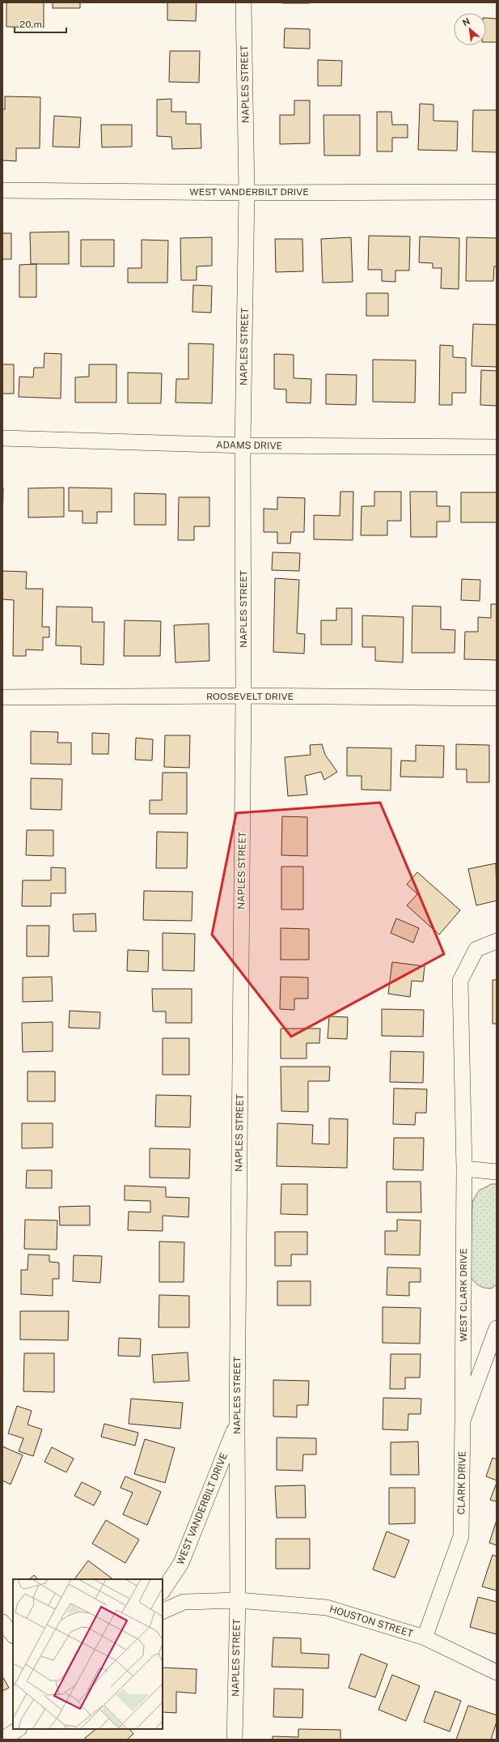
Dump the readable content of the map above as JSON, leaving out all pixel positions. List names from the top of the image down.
{
  "streets": {
    "street": [
      "NAPLES STREET",
      "WEST VANDERBILT DRIVE",
      "ADAMS DRIVE",
      "ROOSEVELT DRIVE",
      "WEST CLARK DRIVE",
      "CLARK DRIVE",
      "HOUSTON STREET"
    ]
  },
  "crossings": [
    ["NAPLES STREET", "WEST VANDERBILT DRIVE"],
    ["NAPLES STREET", "ADAMS DRIVE"],
    ["NAPLES STREET", "ROOSEVELT DRIVE"],
    ["NAPLES STREET", "HOUSTON STREET"],
    ["WEST CLARK DRIVE", "CLARK DRIVE"],
    ["CLARK DRIVE", "HOUSTON STREET"]
  ],
  "scale_bar": "20 m",
  "north": "top left"
}
